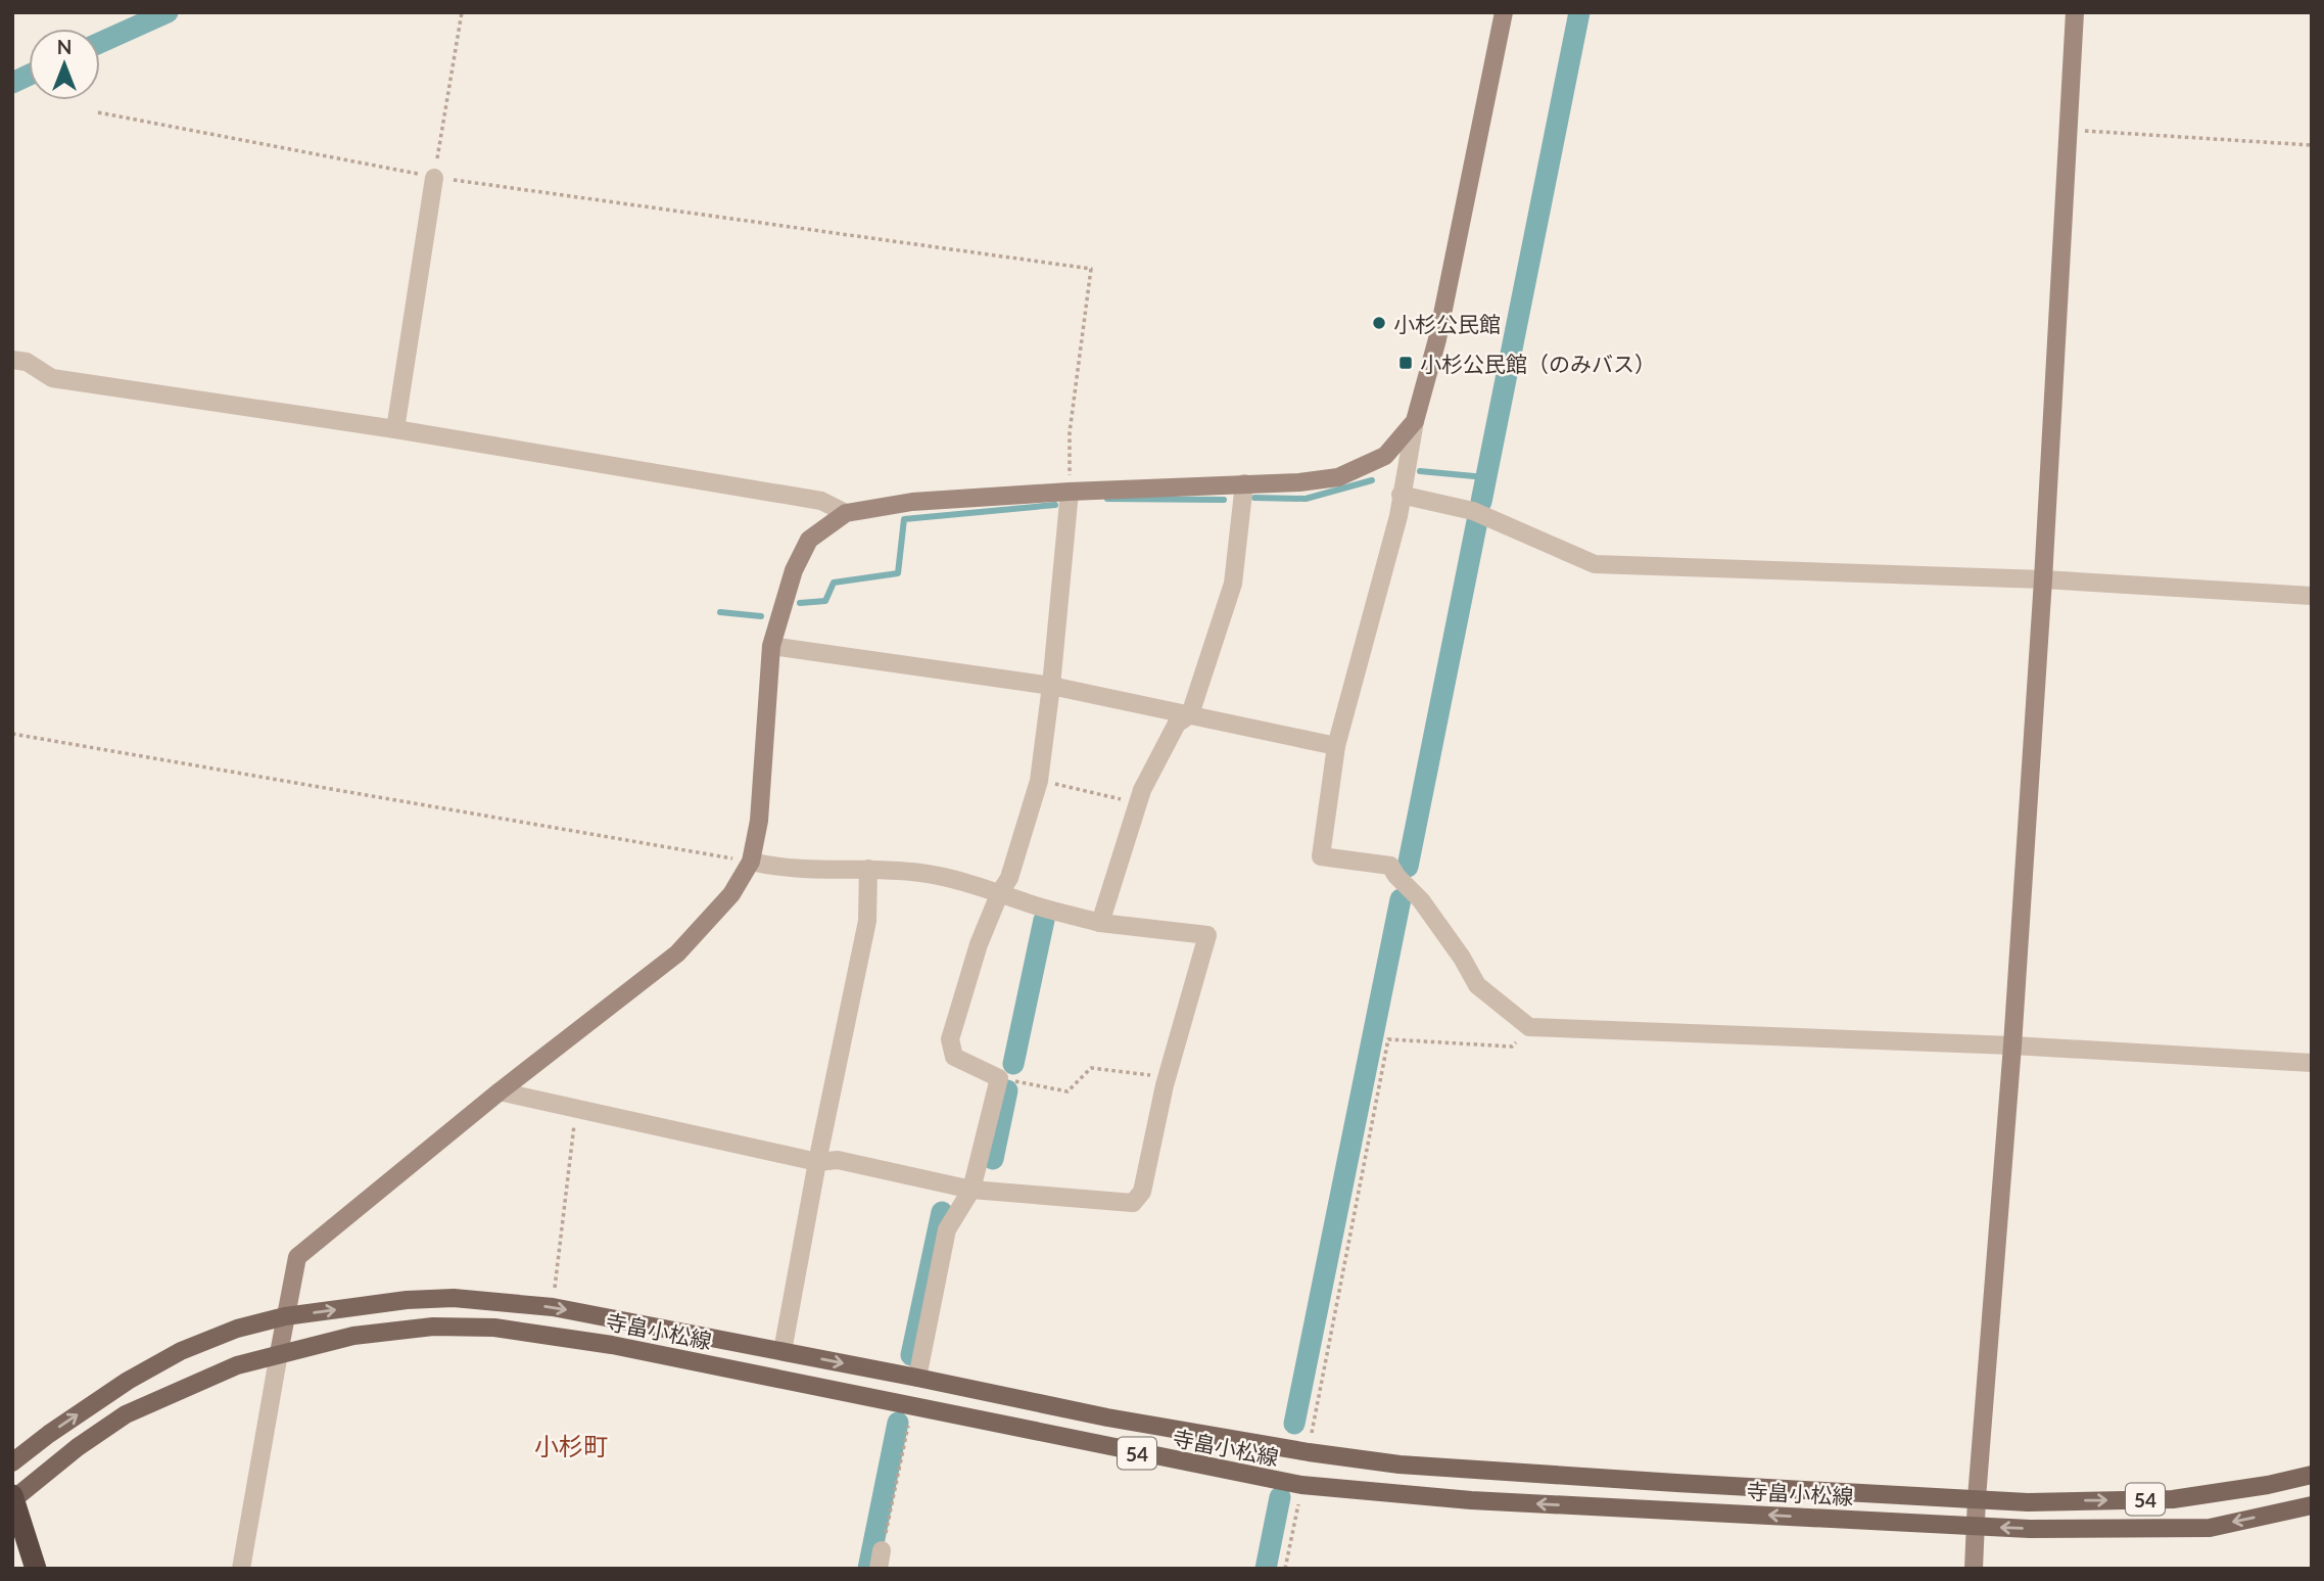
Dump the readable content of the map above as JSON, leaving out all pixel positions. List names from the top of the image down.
{
  "streets": {
    "main road": ["寺畠小松線", "54"]
  },
  "districts": ["小杉町"],
  "places": {
    "other": ["小杉公民館"],
    "transit": ["小杉公民館（のみバス）"]
  },
  "north": "top"
}
